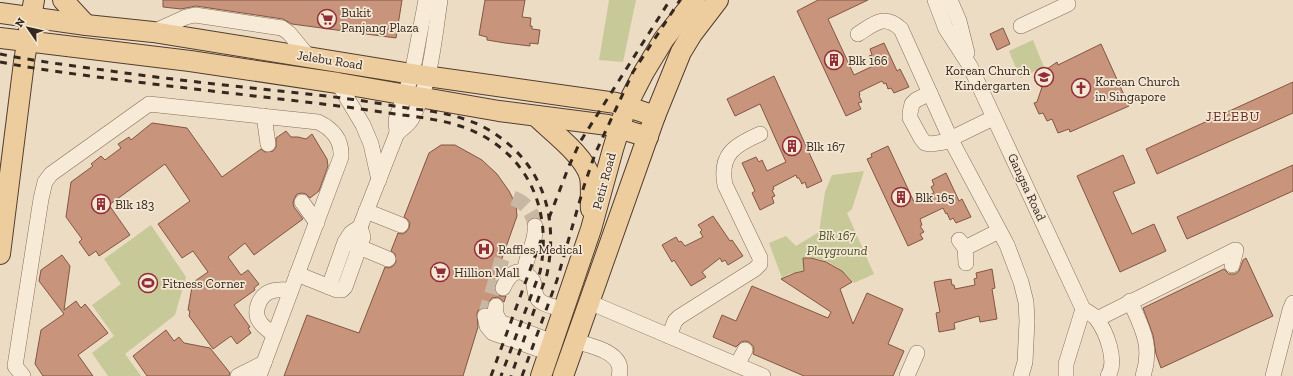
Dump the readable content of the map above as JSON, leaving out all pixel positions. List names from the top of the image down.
{
  "streets": {
    "main road": ["Jelebu Road", "Petir Road"],
    "street": ["Gangsa Road"]
  },
  "crossings": [
    ["Jelebu Road", "Petir Road"]
  ],
  "districts": ["JELEBU"],
  "parks": ["Blk 167 Playground"],
  "places": {
    "supermarket": ["Bukit Panjang Plaza", "Hillion Mall"],
    "building": [
      "Blk 166",
      "Blk 167",
      "Blk 165",
      "Blk 183"
    ],
    "school or university": ["Korean Church Kindergarten"],
    "church": ["Korean Church in Singapore"],
    "hospital": ["Raffles Medical"],
    "sports": ["Fitness Corner"]
  },
  "north": "top left"
}
